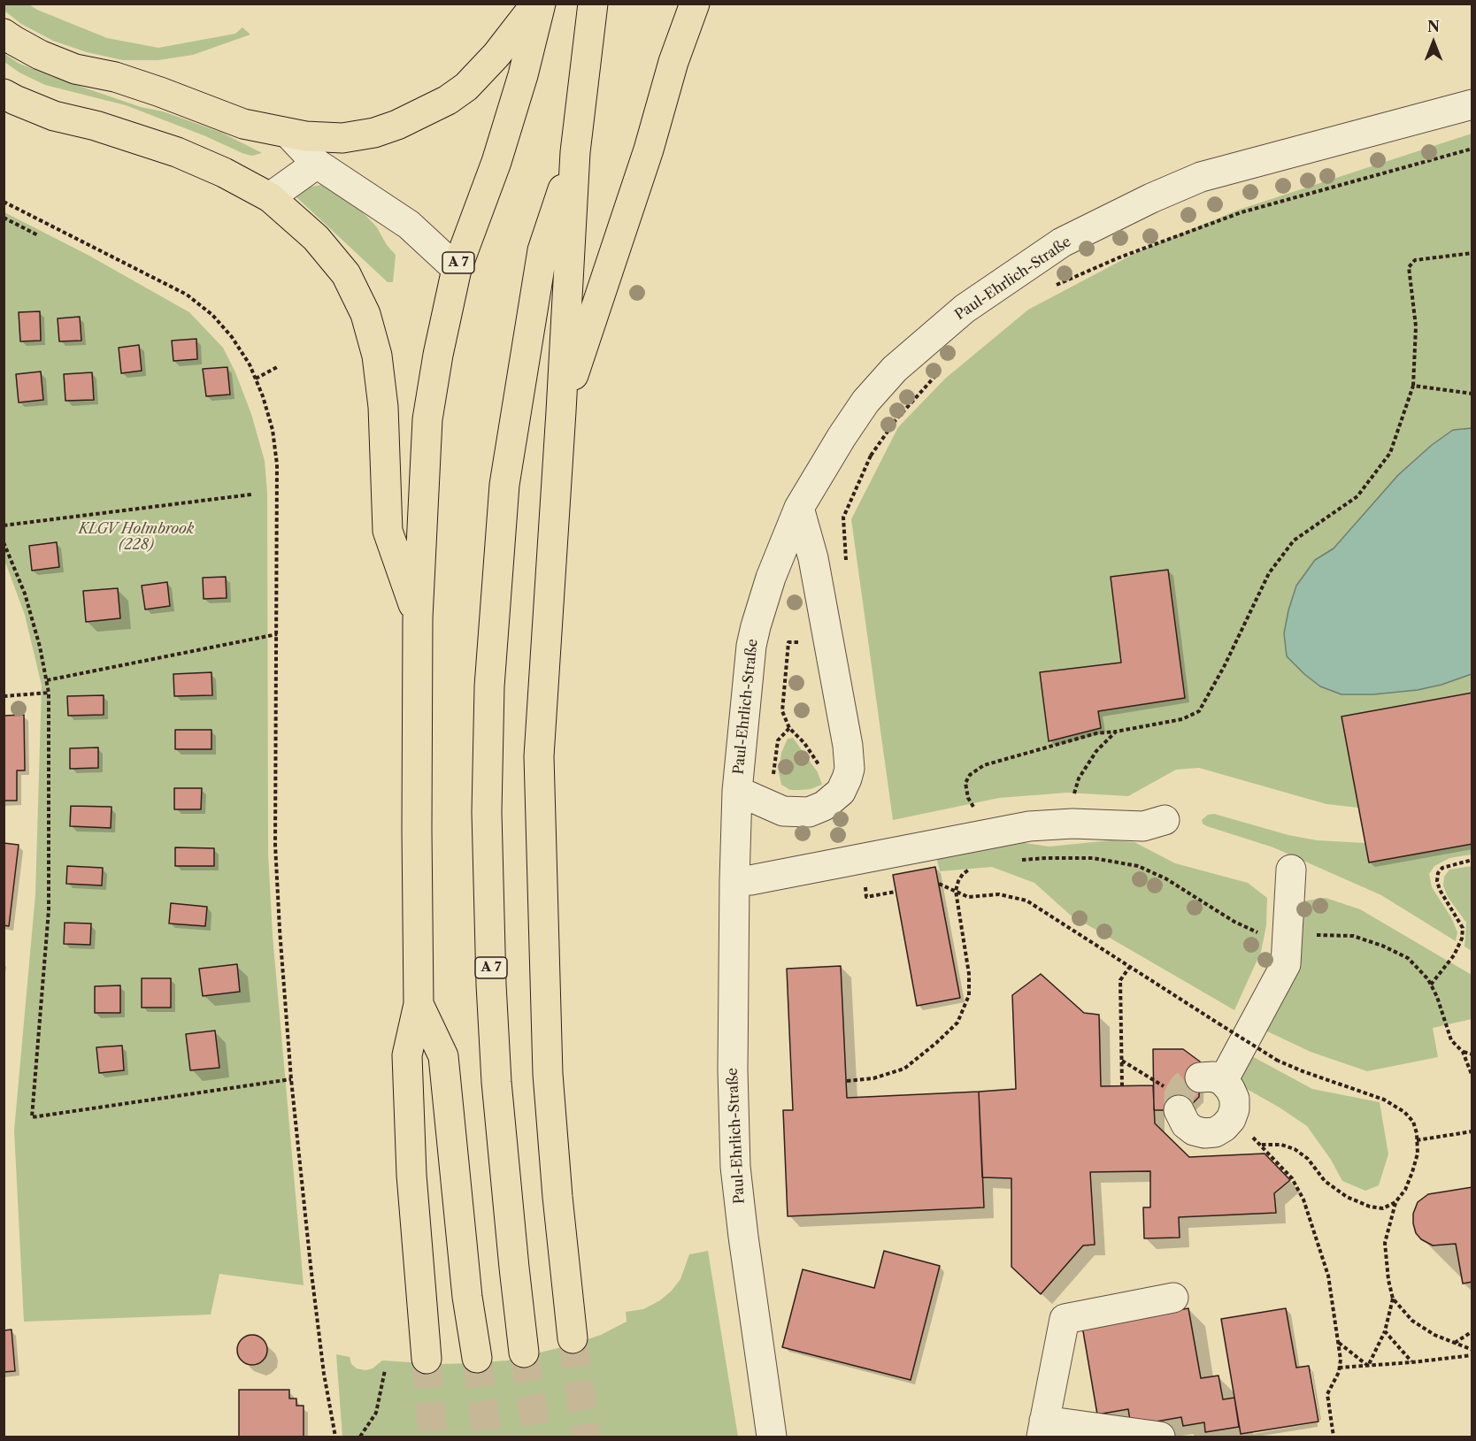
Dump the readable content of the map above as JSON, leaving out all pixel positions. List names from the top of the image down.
{
  "streets": {
    "highway": ["A 7"],
    "street": ["Paul-Ehrlich-Straße"]
  },
  "parks": ["KLGV Holmbrook (228)"],
  "north": "top"
}
